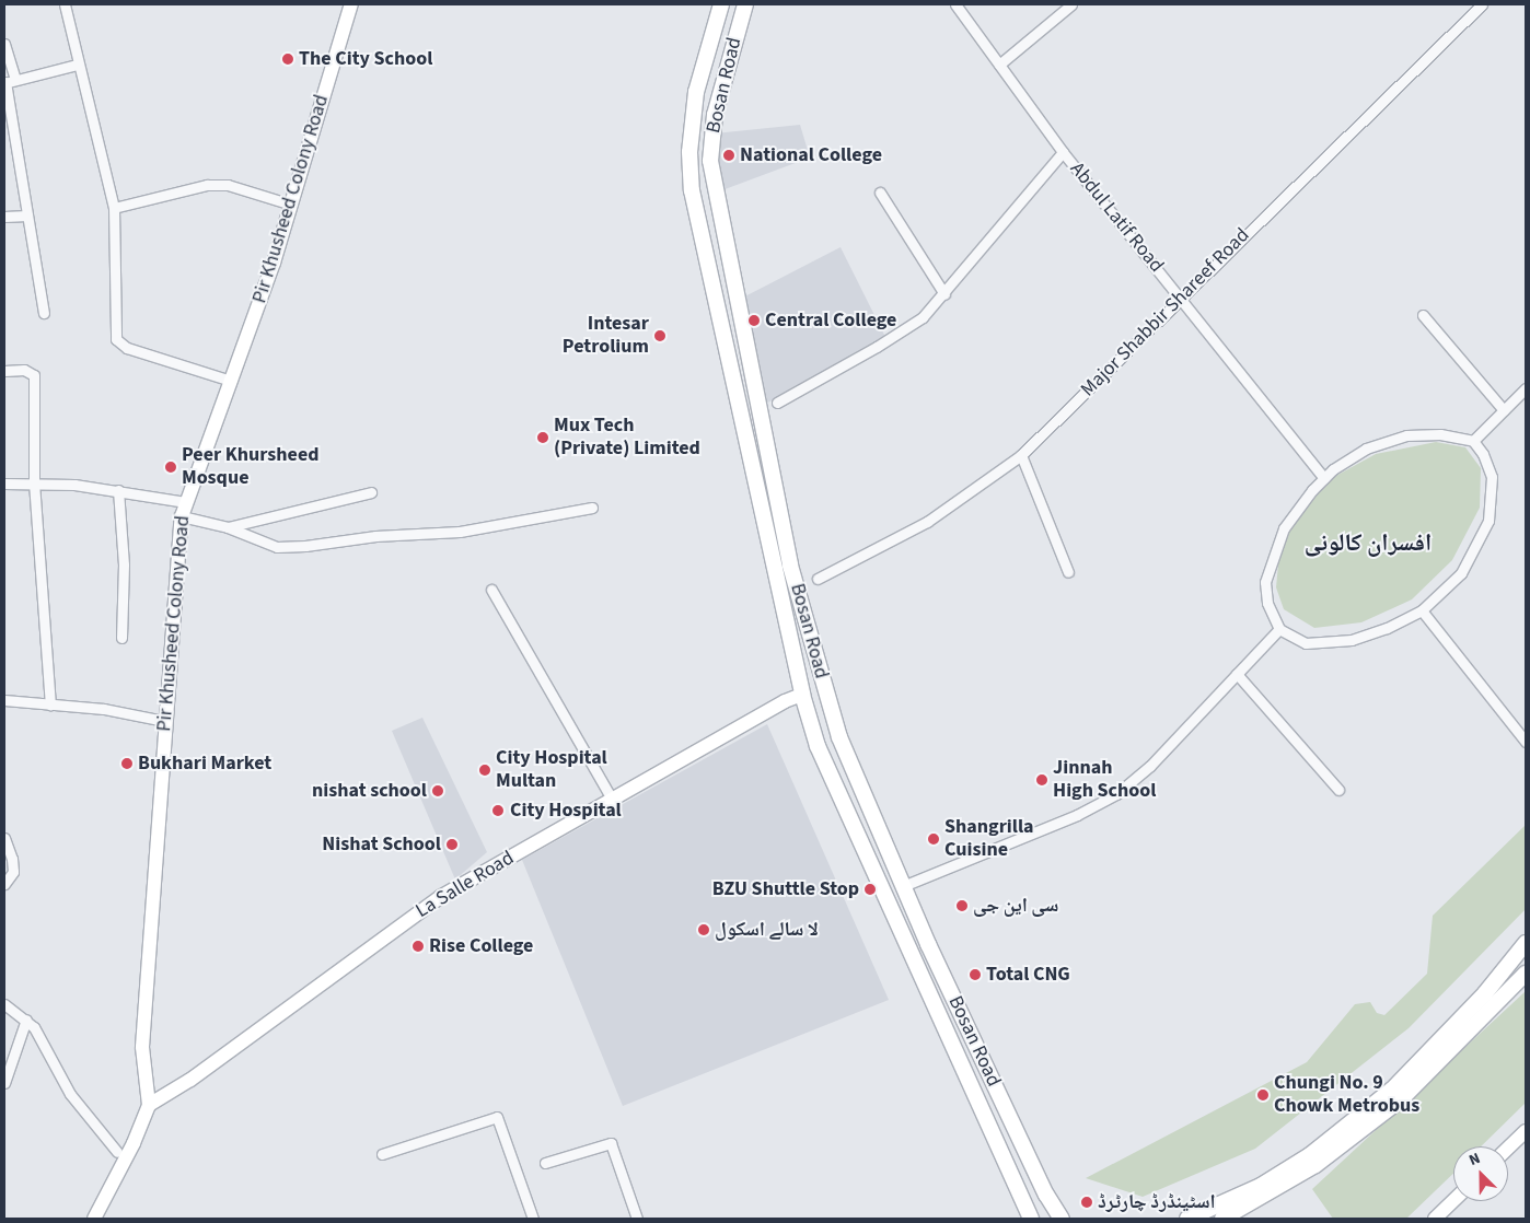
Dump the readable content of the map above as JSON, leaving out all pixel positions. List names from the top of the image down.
{
  "streets": {
    "main road": ["Bosan Road"],
    "street": [
      "Pir Khusheed Colony Road",
      "Abdul Latif Road",
      "Major Shabbir Shareef Road",
      "La Salle Road"
    ]
  },
  "crossings": [
    ["Bosan Road", "La Salle Road"],
    ["Pir Khusheed Colony Road", "La Salle Road"],
    ["Abdul Latif Road", "Major Shabbir Shareef Road"]
  ],
  "districts": ["افسران کالونی"],
  "places": [
    "The City School",
    "National College",
    "Central College",
    "Intesar Petrolium",
    "Mux Tech (Private) Limited",
    "Peer Khursheed Mosque",
    "Bukhari Market",
    "City Hospital Multan",
    "Jinnah High School",
    "nishat school",
    "City Hospital",
    "Shangrilla Cuisine",
    "Nishat School",
    "BZU Shuttle Stop",
    "سی این جی",
    "لا سالے اسکول",
    "Rise College",
    "Total CNG",
    "Chungi No. 9 Chowk Metrobus",
    "اسٹینڈرڈ چارٹرڈ"
  ],
  "north": "top left"
}
